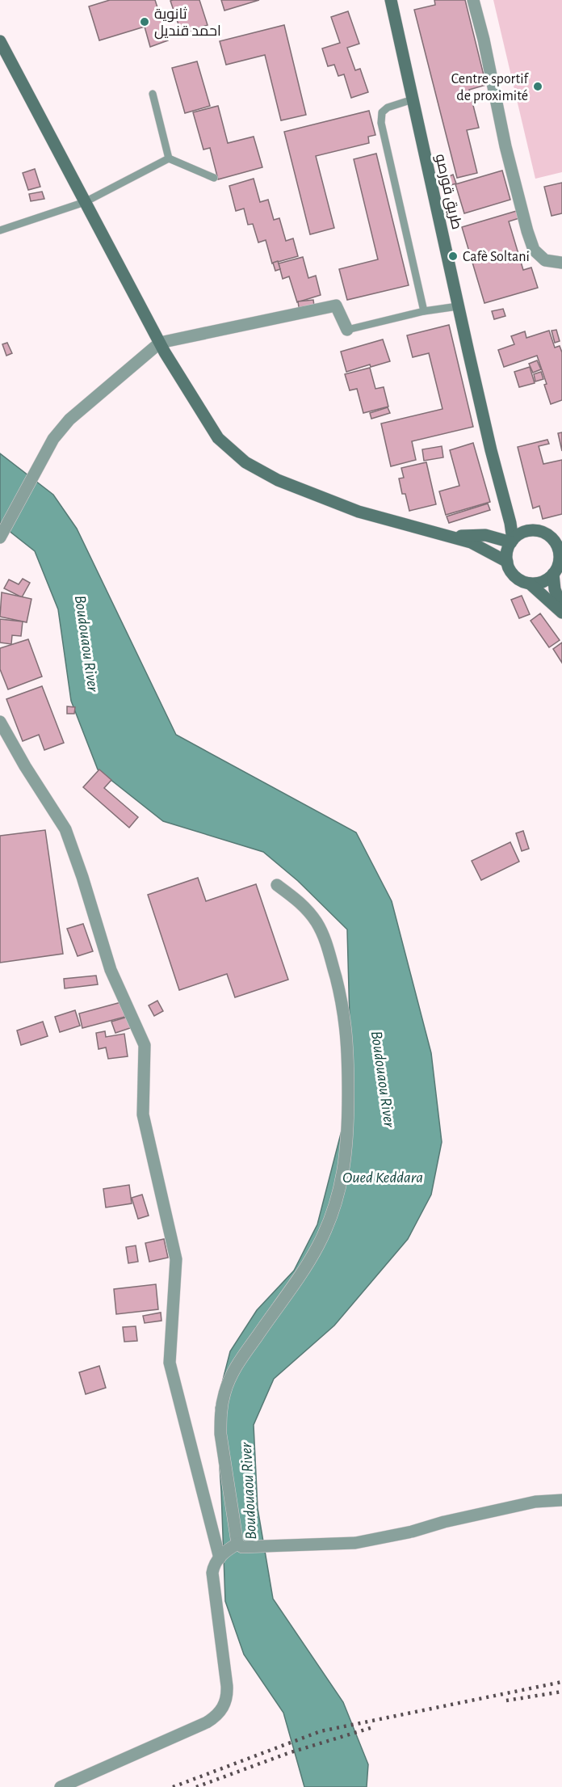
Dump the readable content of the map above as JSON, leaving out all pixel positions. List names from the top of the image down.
{
  "streets": {
    "main road": ["طريق قورصو"]
  },
  "water": ["Boudouaou River", "Oued Keddara"],
  "places": ["ثانوية احمد قنديل", "Centre sportif de proximité", "Cafè Soltani"]
}
